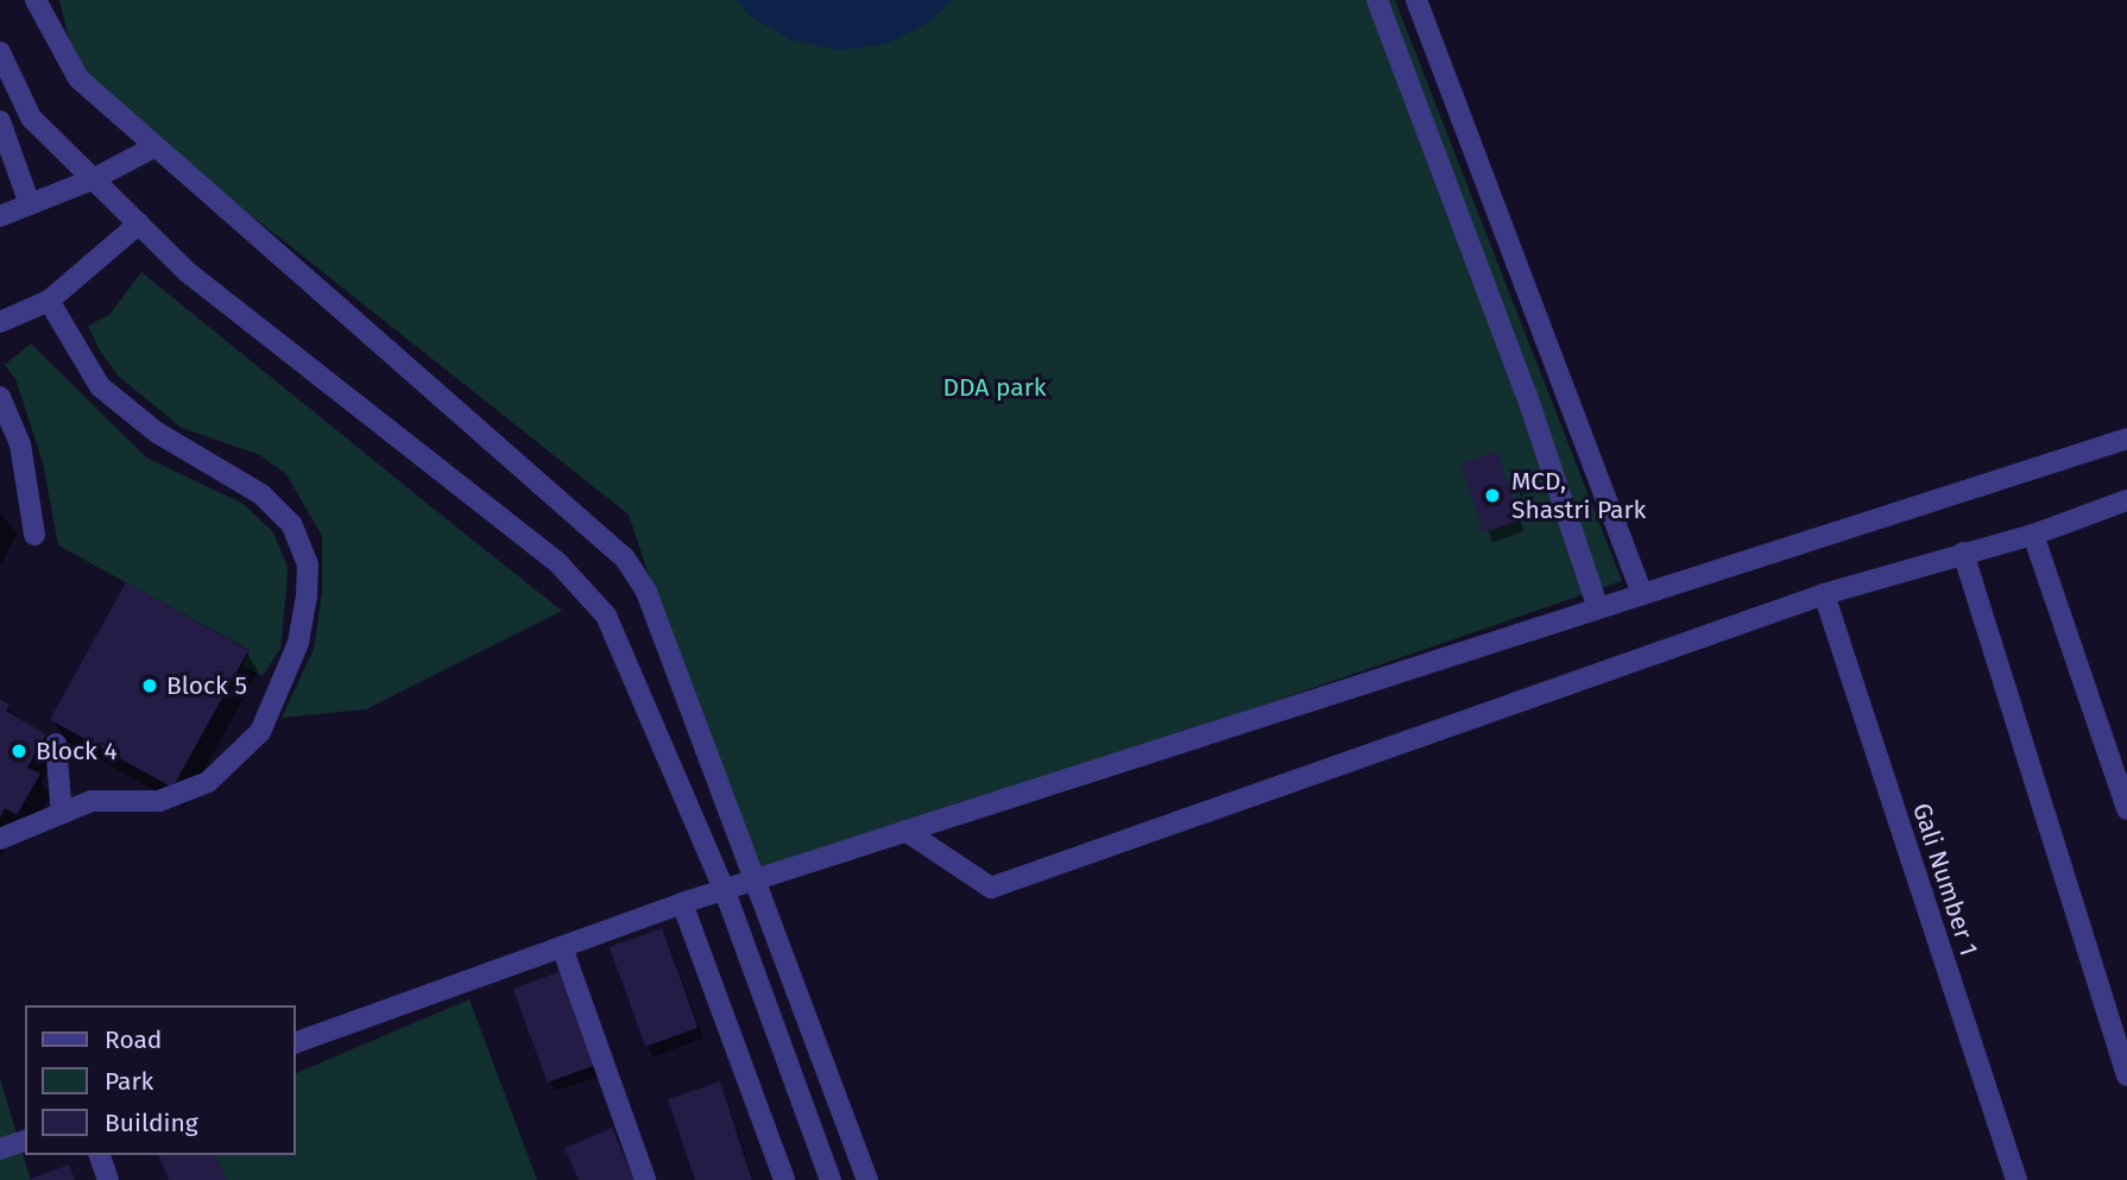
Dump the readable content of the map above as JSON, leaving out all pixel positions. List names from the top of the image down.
{
  "streets": {
    "street": ["Gali Number 1"]
  },
  "parks": ["DDA park"],
  "places": ["MCD, Shastri Park", "Block 5", "Block 4"],
  "legend": ["Road", "Park", "Building"]
}
